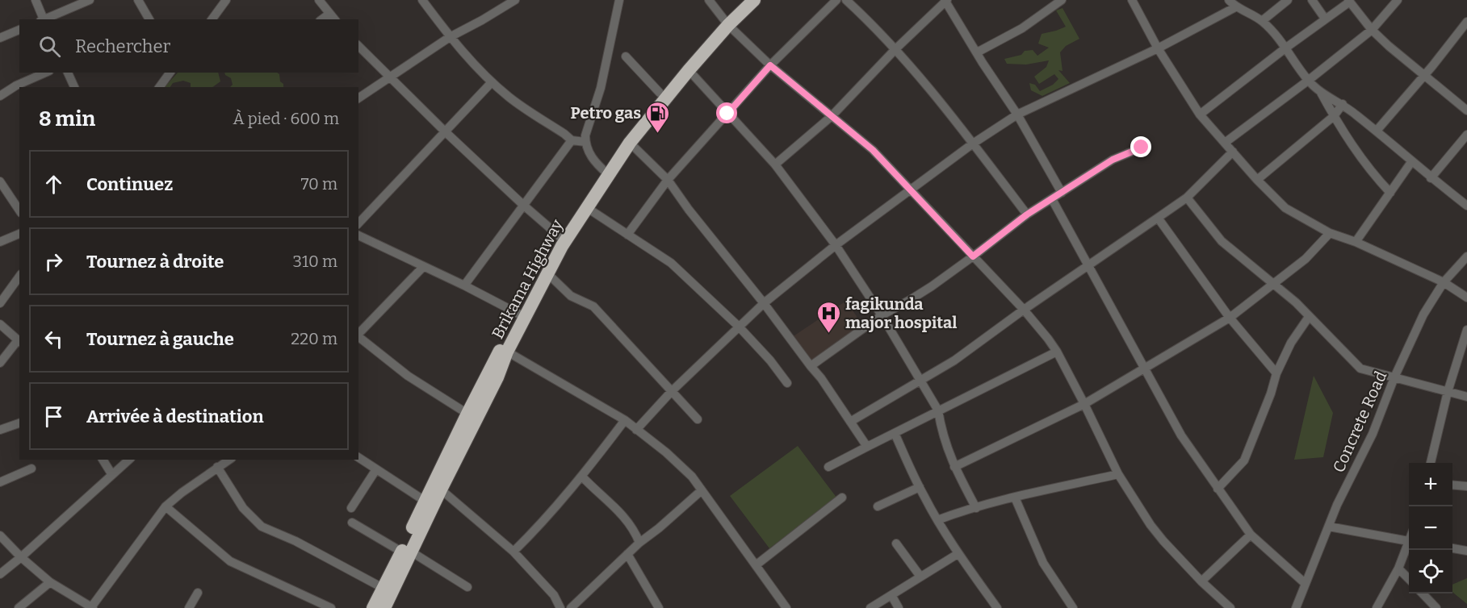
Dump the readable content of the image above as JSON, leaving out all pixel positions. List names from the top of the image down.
{
  "streets": {
    "highway": ["Brikama Highway"],
    "street": ["Concrete Road"]
  },
  "places": {
    "fuel station": ["Petro gas"],
    "hospital": ["fagikunda major hospital"]
  },
  "page": {
    "search": "Rechercher",
    "heading": ["8 min", "À pied · 600 m"],
    "list": [
      ["Continuez", "70 m"],
      ["Tournez à droite", "310 m"],
      ["Tournez à gauche", "220 m"],
      "Arrivée à destination"
    ],
    "map_buttons": ["+", "−"]
  }
}
